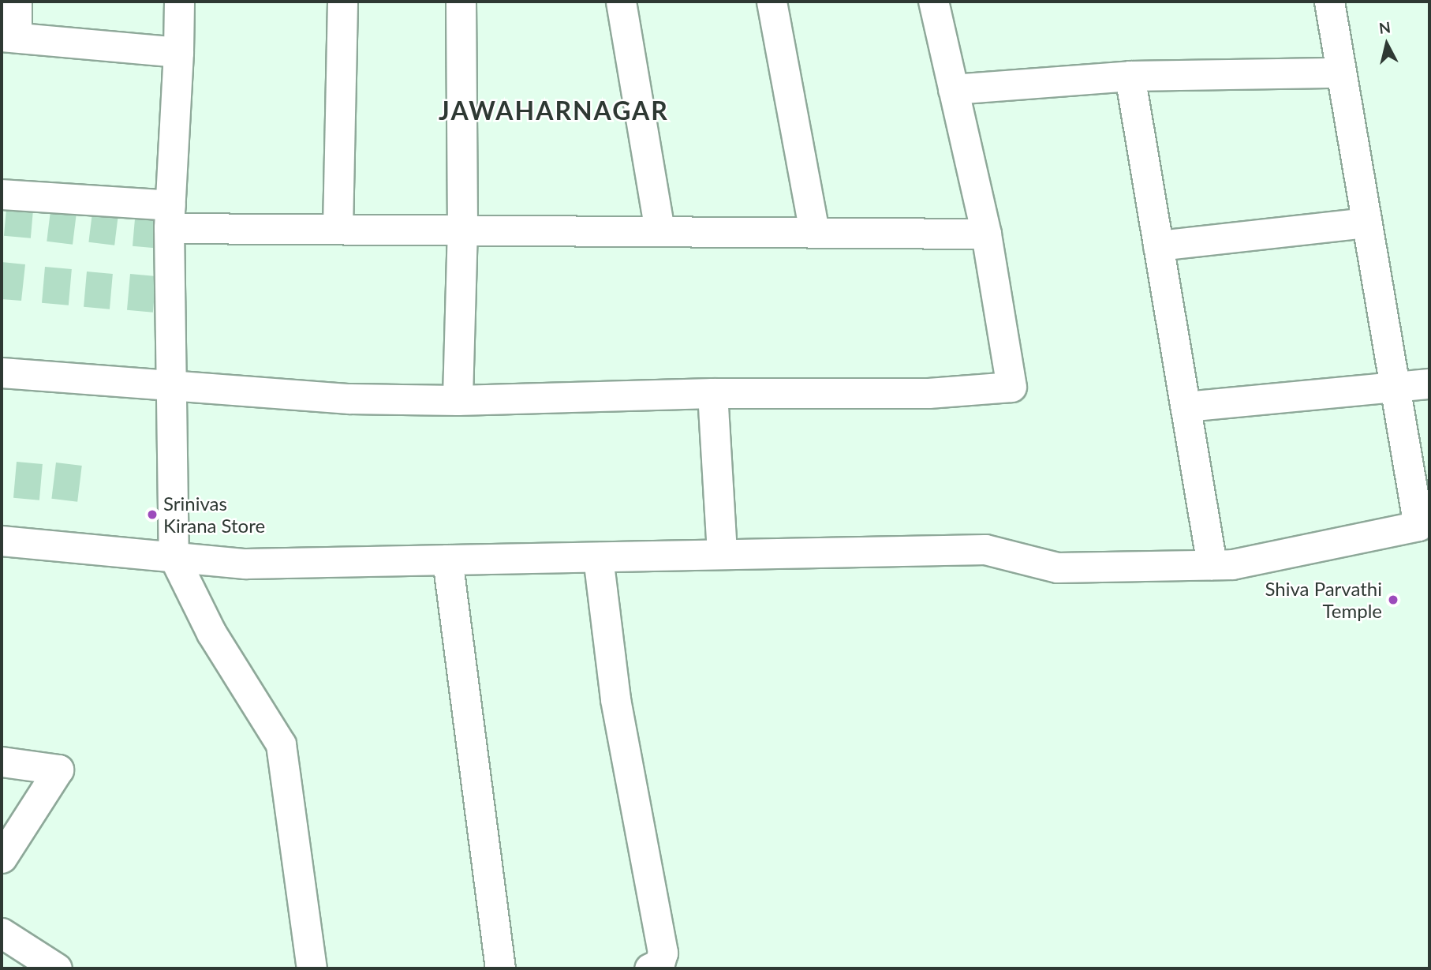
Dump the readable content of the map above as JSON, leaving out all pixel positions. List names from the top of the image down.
{
  "districts": ["JAWAHARNAGAR"],
  "places": ["Srinivas Kirana Store", "Shiva Parvathi Temple"],
  "north": "top"
}
